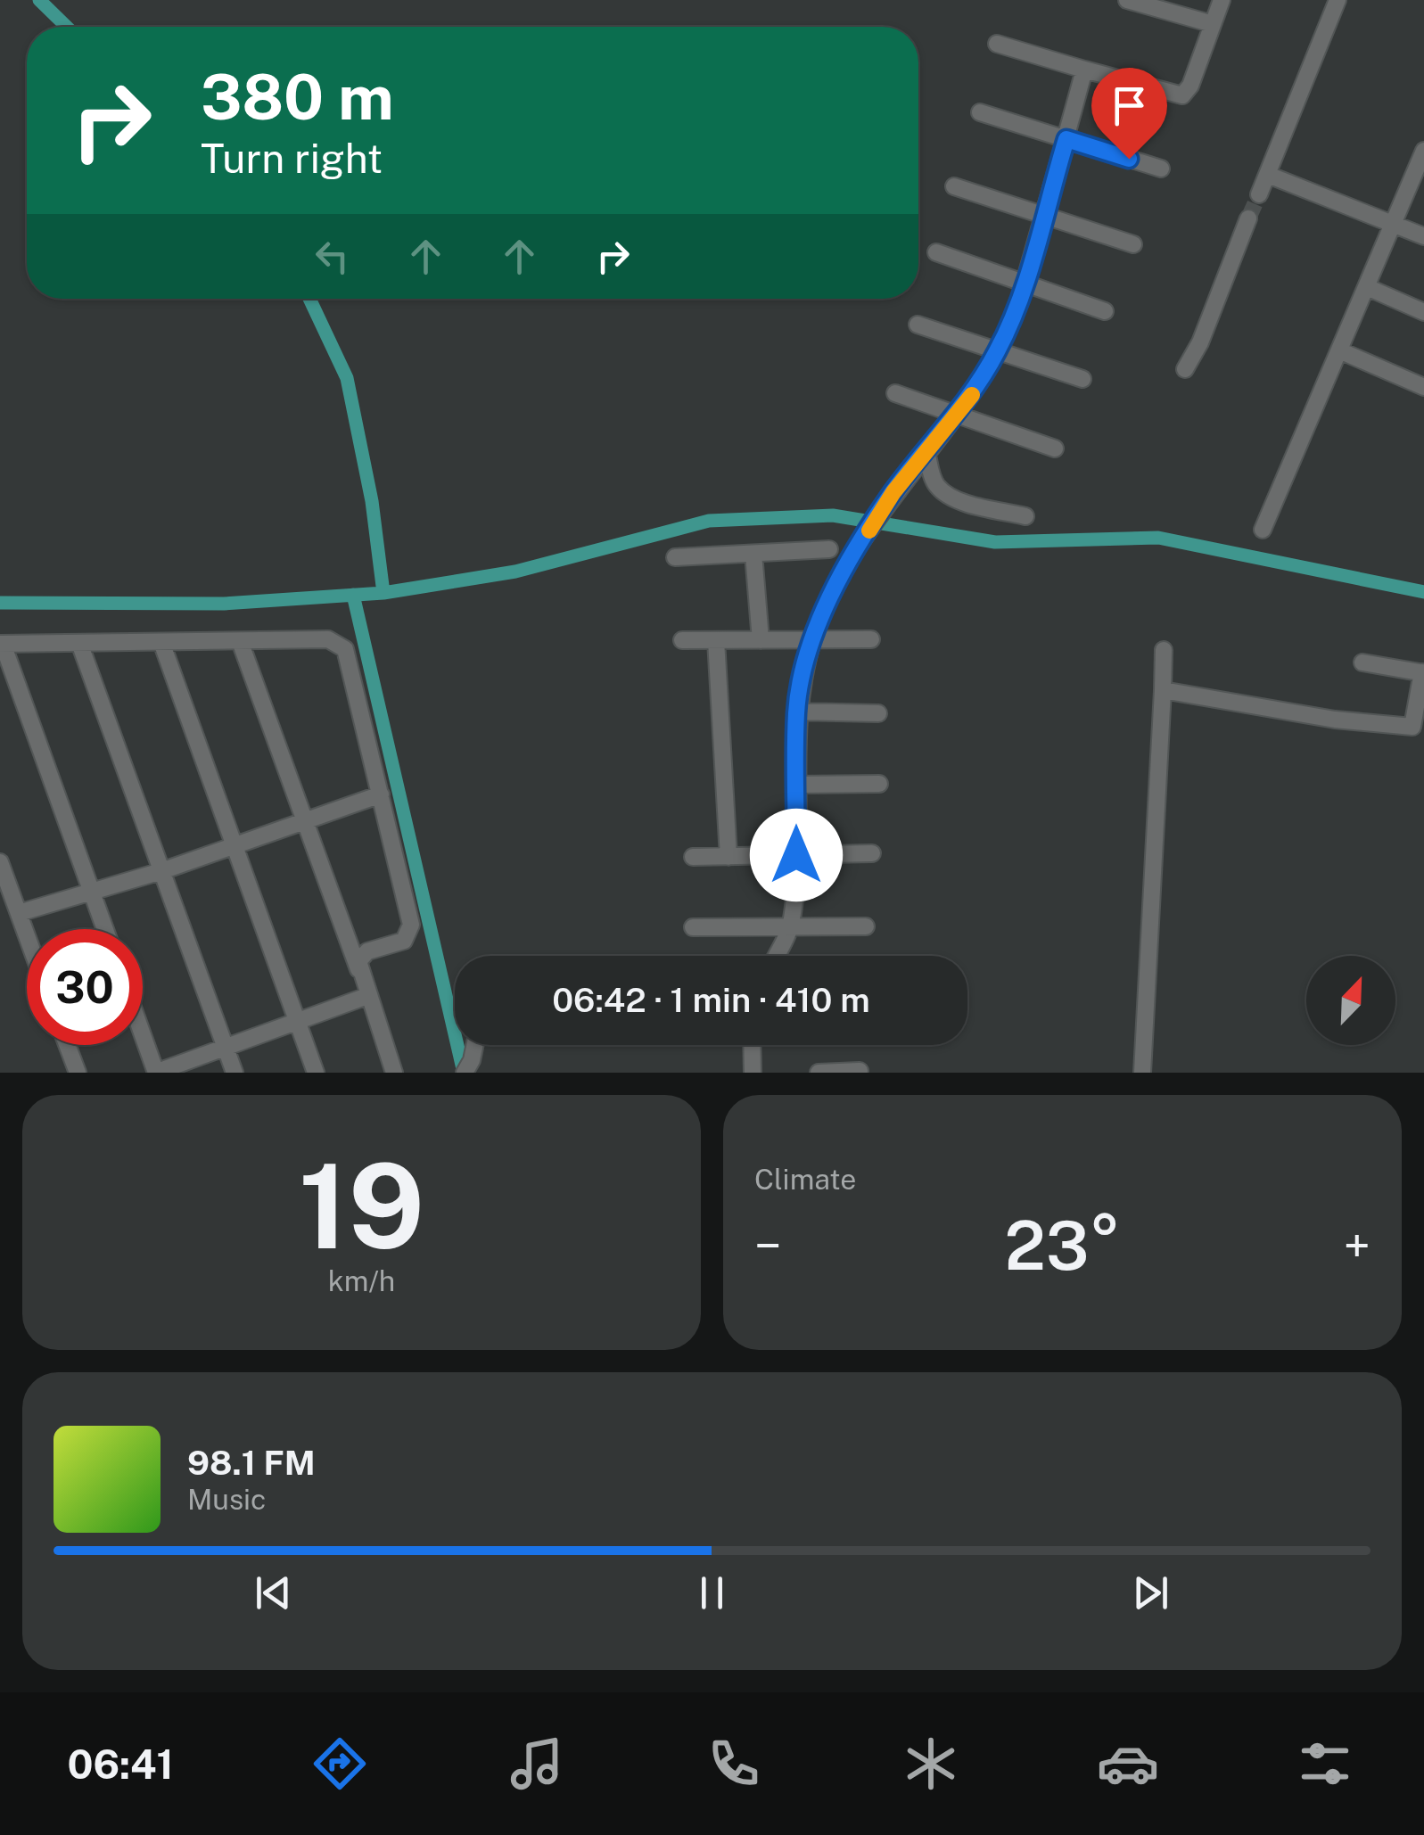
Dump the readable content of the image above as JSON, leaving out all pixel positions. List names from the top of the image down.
{
  "north": "top right",
  "page": {
    "turn": ["380 m", "Turn right"],
    "limit": "30",
    "trip": "06:42 · 1 min · 410 m",
    "tile": [
      ["19", "km/h"],
      "Climate"
    ],
    "heat": ["−", "23°", "+"],
    "song": ["98.1 FM", "Music"],
    "tabs": "06:41"
  }
}
